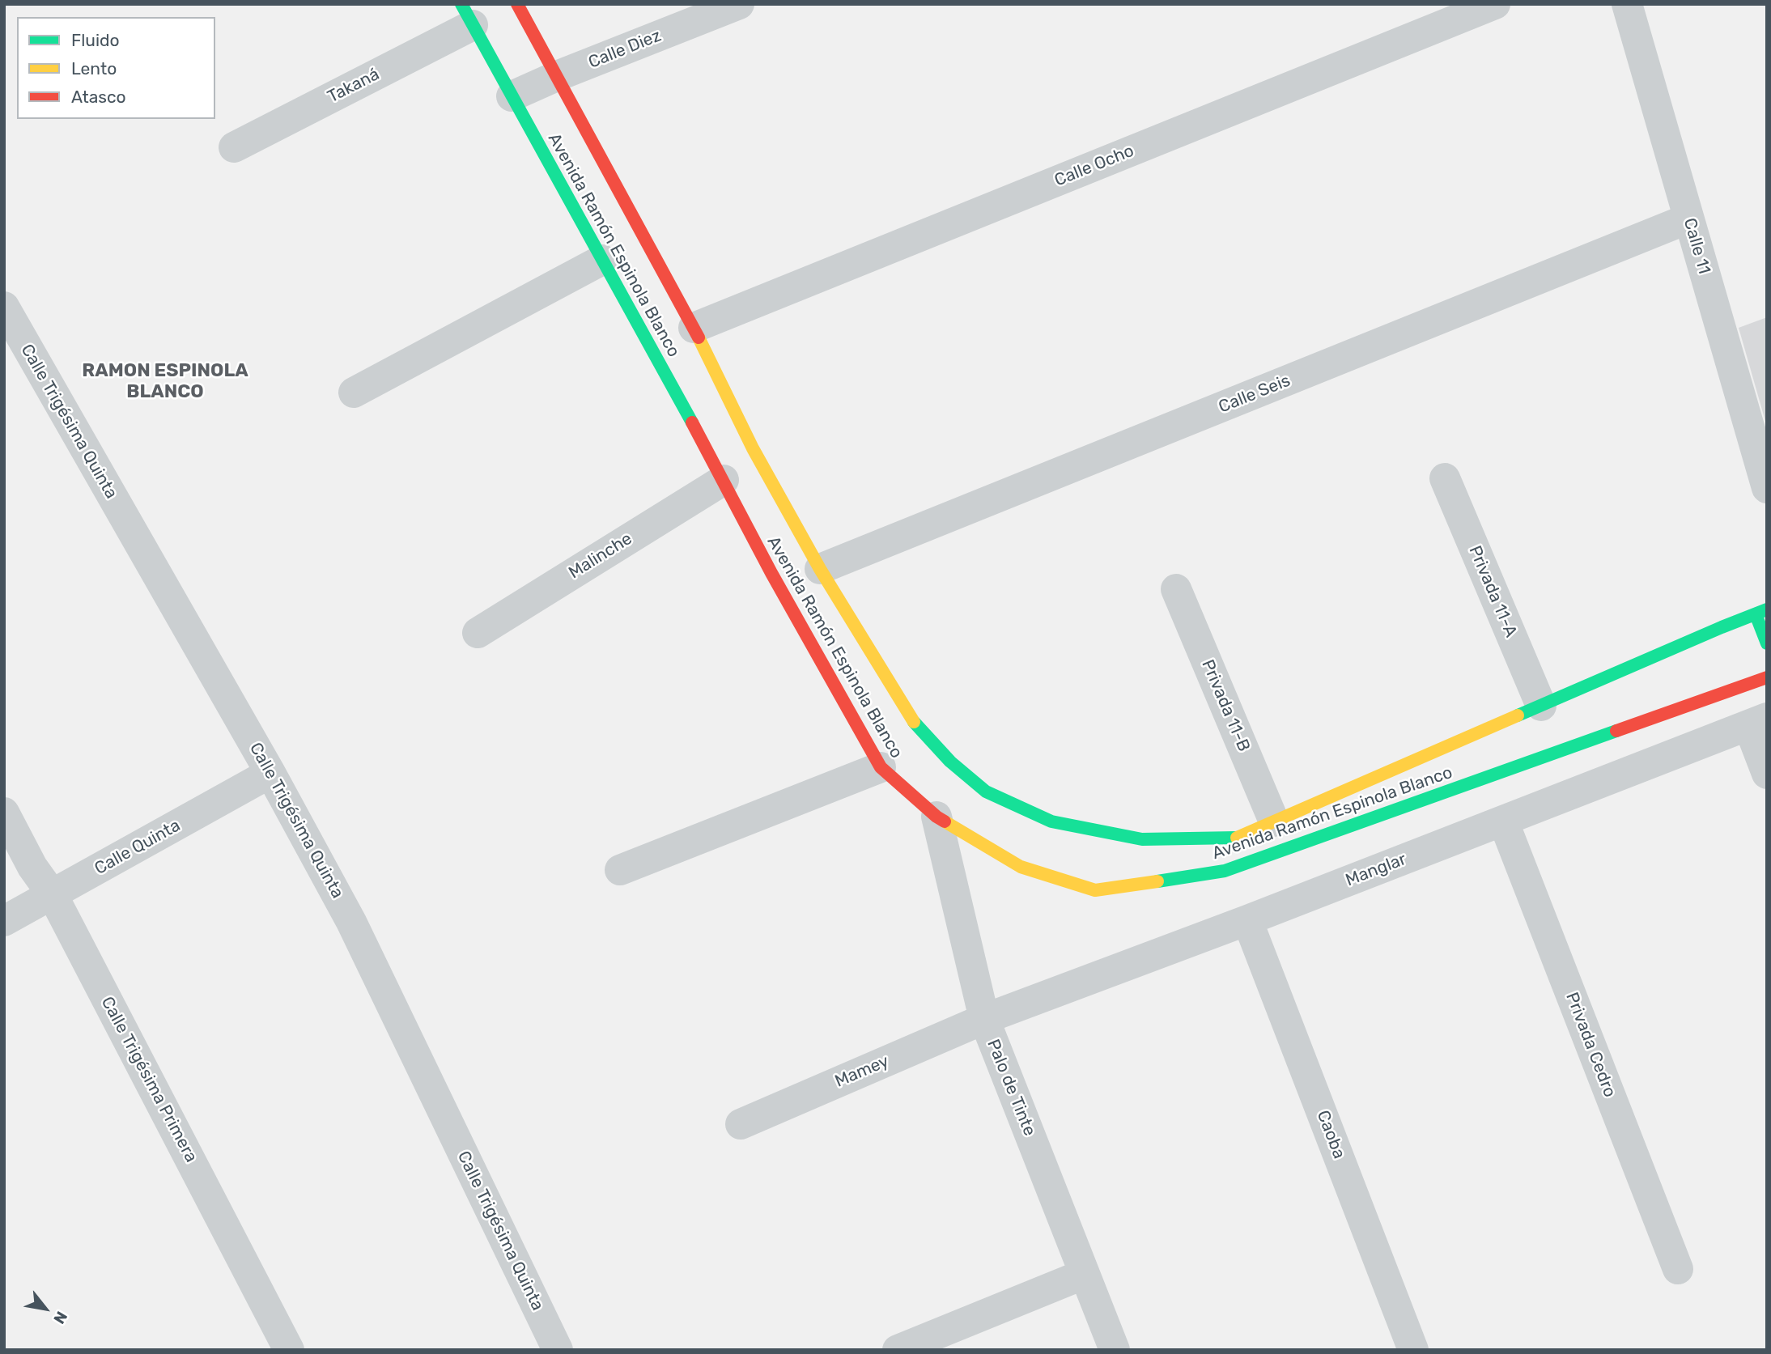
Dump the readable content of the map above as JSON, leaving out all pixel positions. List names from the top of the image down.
{
  "streets": {
    "main road": ["Avenida Ramón Espinola Blanco"],
    "street": [
      "Calle Diez",
      "Takaná",
      "Calle Ocho",
      "Calle 11",
      "Calle Seis",
      "Calle Trigésima Quinta",
      "Malinche",
      "Privada 11-A",
      "Privada 11-B",
      "Calle Quinta",
      "Manglar",
      "Privada Cedro",
      "Mamey",
      "Calle Trigésima Primera",
      "Palo de Tinte",
      "Caoba"
    ]
  },
  "crossings": [
    ["Calle Diez", "Avenida Ramón Espinola Blanco"],
    ["Takaná", "Avenida Ramón Espinola Blanco"],
    ["Calle Ocho", "Avenida Ramón Espinola Blanco"],
    ["Avenida Ramón Espinola Blanco", "Calle Seis"],
    ["Avenida Ramón Espinola Blanco", "Malinche"],
    ["Avenida Ramón Espinola Blanco", "Privada 11-A"],
    ["Avenida Ramón Espinola Blanco", "Privada 11-B"],
    ["Avenida Ramón Espinola Blanco", "Palo de Tinte"],
    ["Calle 11", "Calle Seis"],
    ["Calle Trigésima Quinta", "Calle Quinta"],
    ["Calle Quinta", "Calle Trigésima Primera"],
    ["Manglar", "Privada Cedro"],
    ["Manglar", "Mamey"],
    ["Manglar", "Palo de Tinte"],
    ["Manglar", "Caoba"],
    ["Mamey", "Palo de Tinte"]
  ],
  "districts": ["RAMON ESPINOLA BLANCO"],
  "legend": ["Fluido", "Lento", "Atasco"],
  "north": "bottom right"
}
